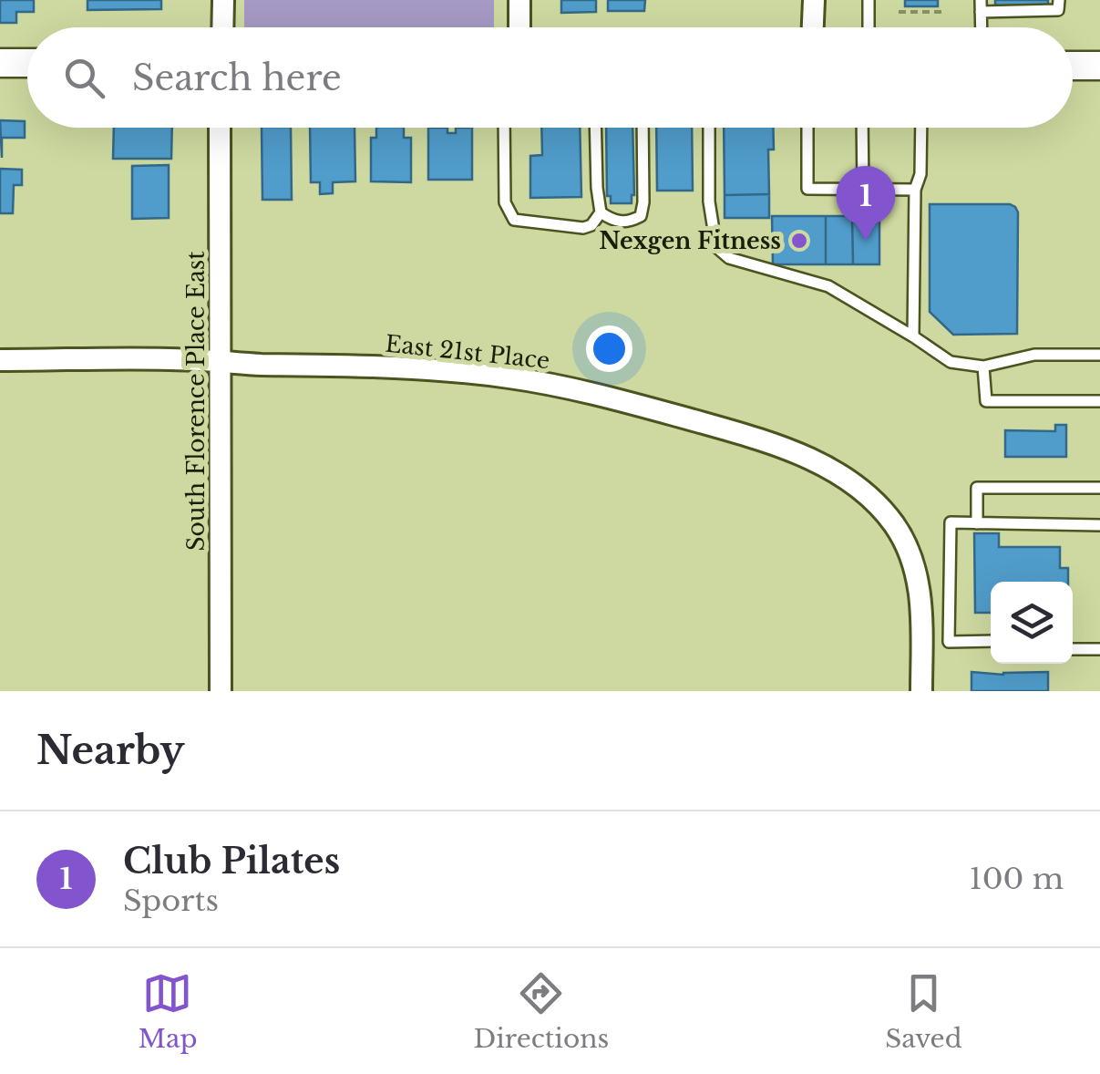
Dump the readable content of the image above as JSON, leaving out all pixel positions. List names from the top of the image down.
{
  "streets": {
    "street": ["East 21st Place", "South Florence Place East"]
  },
  "crossings": [
    ["East 21st Place", "South Florence Place East"]
  ],
  "places": ["Nexgen Fitness"],
  "page": {
    "search": "Search here",
    "pins": "1",
    "heading": "Nearby",
    "list": [
      {
        "mark": "1",
        "name": "Club Pilates",
        "note": "Sports",
        "value": "100 m"
      }
    ],
    "nav": ["Map", "Directions", "Saved"]
  }
}
